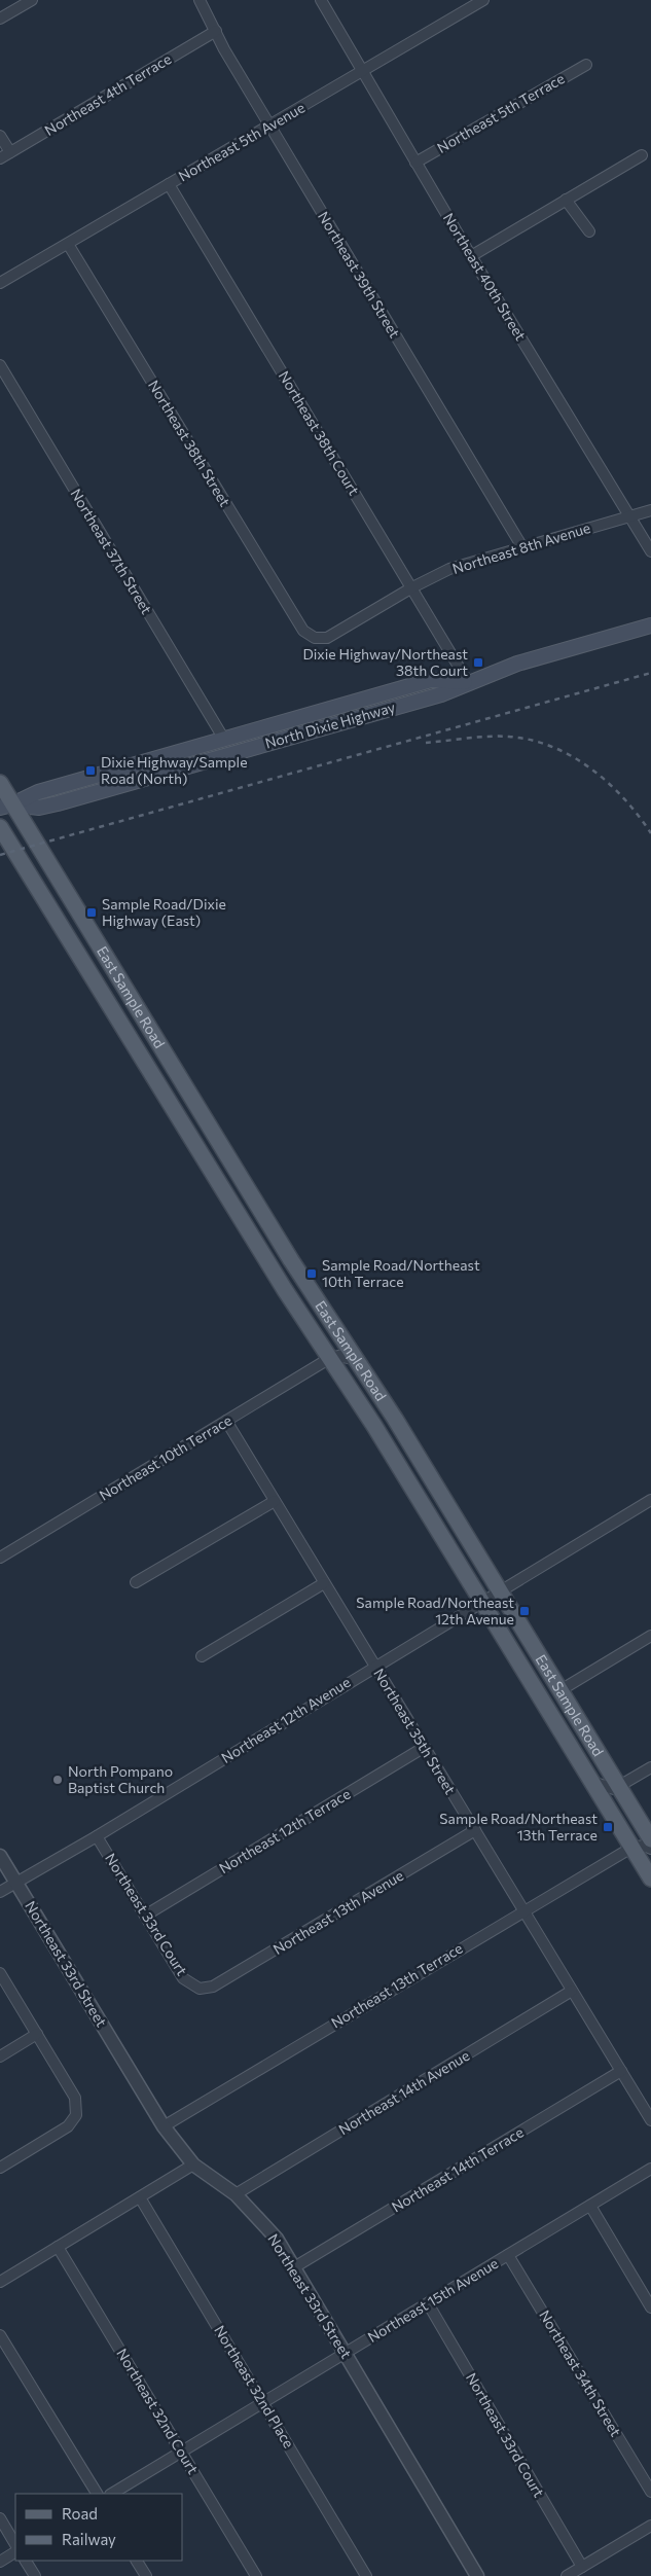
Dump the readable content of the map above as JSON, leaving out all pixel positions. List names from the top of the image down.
{
  "streets": {
    "main road": ["North Dixie Highway", "East Sample Road"],
    "street": [
      "Northeast 4th Terrace",
      "Northeast 5th Terrace",
      "Northeast 5th Avenue",
      "Northeast 39th Street",
      "Northeast 40th Street",
      "Northeast 38th Court",
      "Northeast 38th Street",
      "Northeast 8th Avenue",
      "Northeast 37th Street",
      "Northeast 10th Terrace",
      "Northeast 12th Avenue",
      "Northeast 35th Street",
      "Northeast 12th Terrace",
      "Northeast 13th Avenue",
      "Northeast 33rd Court",
      "Northeast 33rd Street",
      "Northeast 13th Terrace",
      "Northeast 14th Avenue",
      "Northeast 14th Terrace",
      "Northeast 15th Avenue",
      "Northeast 34th Street",
      "Northeast 32nd Place",
      "Northeast 32nd Court"
    ]
  },
  "crossings": [
    ["Northeast 4th Terrace", "Northeast 39th Street"],
    ["Northeast 5th Terrace", "Northeast 40th Street"],
    ["Northeast 5th Avenue", "Northeast 39th Street"],
    ["Northeast 5th Avenue", "Northeast 40th Street"],
    ["Northeast 5th Avenue", "Northeast 38th Court"],
    ["Northeast 5th Avenue", "Northeast 38th Street"],
    ["Northeast 39th Street", "Northeast 8th Avenue"],
    ["Northeast 40th Street", "Northeast 8th Avenue"],
    ["Northeast 38th Court", "Northeast 8th Avenue"],
    ["Northeast 38th Court", "North Dixie Highway"],
    ["Northeast 38th Street", "Northeast 8th Avenue"],
    ["Northeast 37th Street", "North Dixie Highway"],
    ["North Dixie Highway", "East Sample Road"],
    ["East Sample Road", "Northeast 10th Terrace"],
    ["East Sample Road", "Northeast 12th Avenue"],
    ["East Sample Road", "Northeast 13th Terrace"],
    ["Northeast 10th Terrace", "Northeast 35th Street"],
    ["Northeast 12th Avenue", "Northeast 35th Street"],
    ["Northeast 12th Avenue", "Northeast 33rd Court"],
    ["Northeast 12th Avenue", "Northeast 33rd Street"],
    ["Northeast 35th Street", "Northeast 12th Terrace"],
    ["Northeast 35th Street", "Northeast 13th Avenue"],
    ["Northeast 35th Street", "Northeast 13th Terrace"],
    ["Northeast 35th Street", "Northeast 14th Avenue"],
    ["Northeast 35th Street", "Northeast 14th Terrace"],
    ["Northeast 12th Terrace", "Northeast 33rd Court"],
    ["Northeast 13th Avenue", "Northeast 33rd Court"],
    ["Northeast 33rd Court", "Northeast 15th Avenue"],
    ["Northeast 33rd Street", "Northeast 13th Terrace"],
    ["Northeast 33rd Street", "Northeast 14th Avenue"],
    ["Northeast 33rd Street", "Northeast 14th Terrace"],
    ["Northeast 33rd Street", "Northeast 15th Avenue"],
    ["Northeast 15th Avenue", "Northeast 34th Street"],
    ["Northeast 15th Avenue", "Northeast 32nd Place"],
    ["Northeast 15th Avenue", "Northeast 32nd Court"]
  ],
  "places": {
    "transit": [
      "Dixie Highway/Northeast 38th Court",
      "Dixie Highway/Sample Road (North)",
      "Sample Road/Dixie Highway (East)",
      "Sample Road/Northeast 10th Terrace",
      "Sample Road/Northeast 12th Avenue",
      "Sample Road/Northeast 13th Terrace"
    ],
    "other": ["North Pompano Baptist Church"]
  },
  "legend": ["Road", "Railway"]
}
